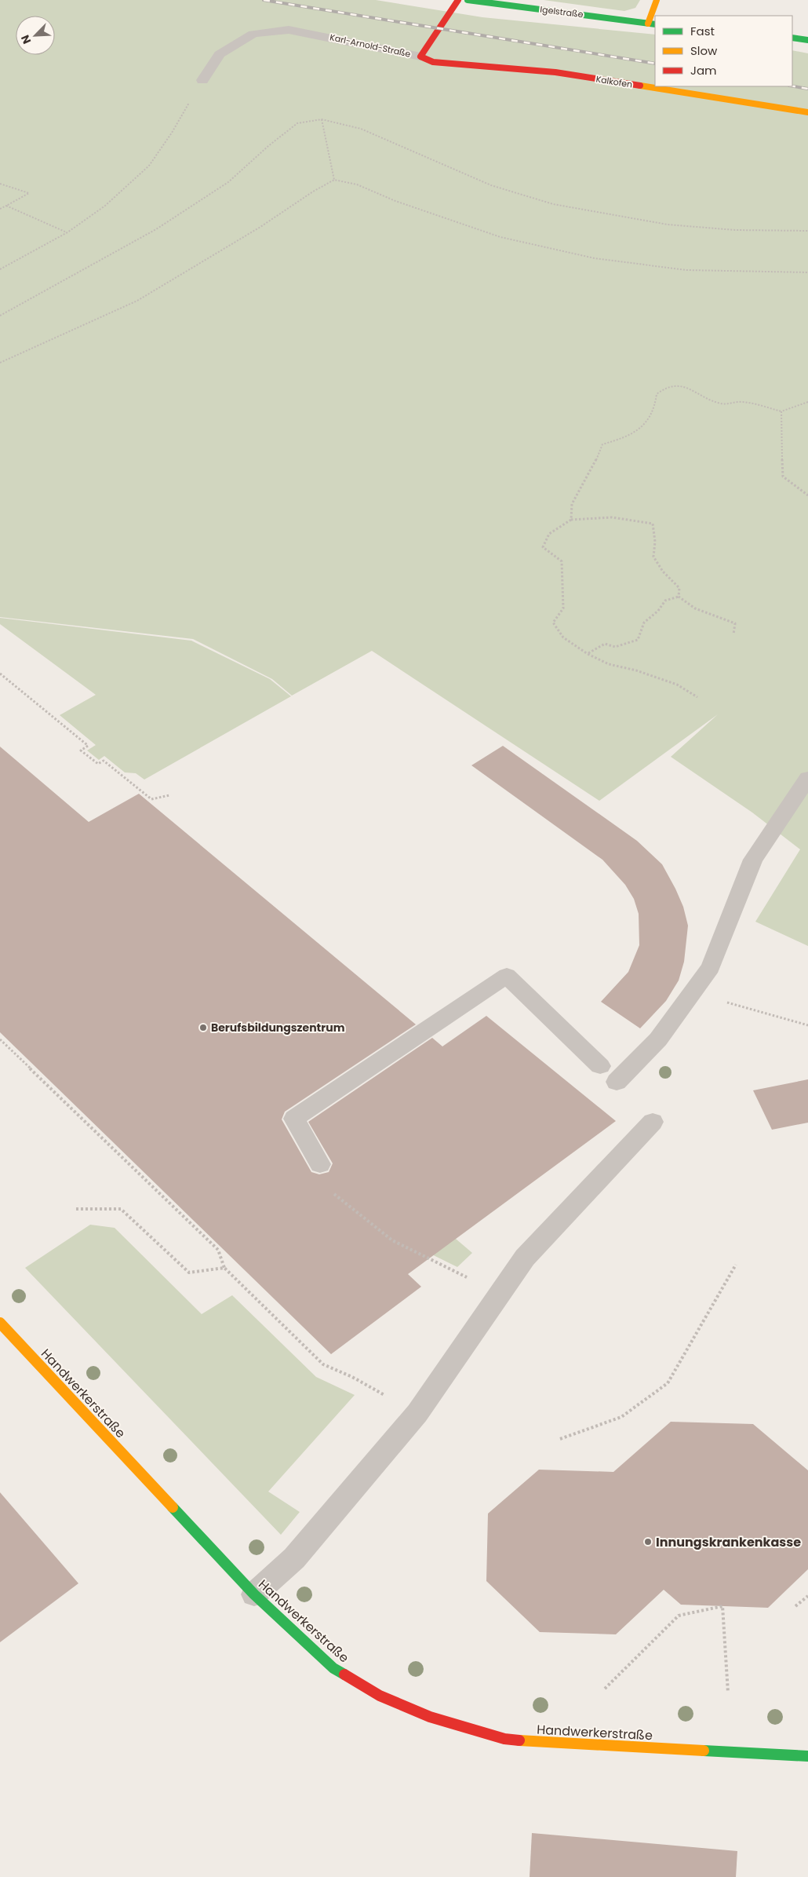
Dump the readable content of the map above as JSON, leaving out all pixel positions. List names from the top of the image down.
{
  "streets": {
    "street": [
      "Igelstraße",
      "Karl-Arnold-Straße",
      "Kalkofen",
      "Handwerkerstraße"
    ]
  },
  "crossings": [
    ["Karl-Arnold-Straße", "Kalkofen"]
  ],
  "places": ["Berufsbildungszentrum", "Innungskrankenkasse"],
  "legend": ["Fast", "Slow", "Jam"],
  "north": "bottom left"
}
